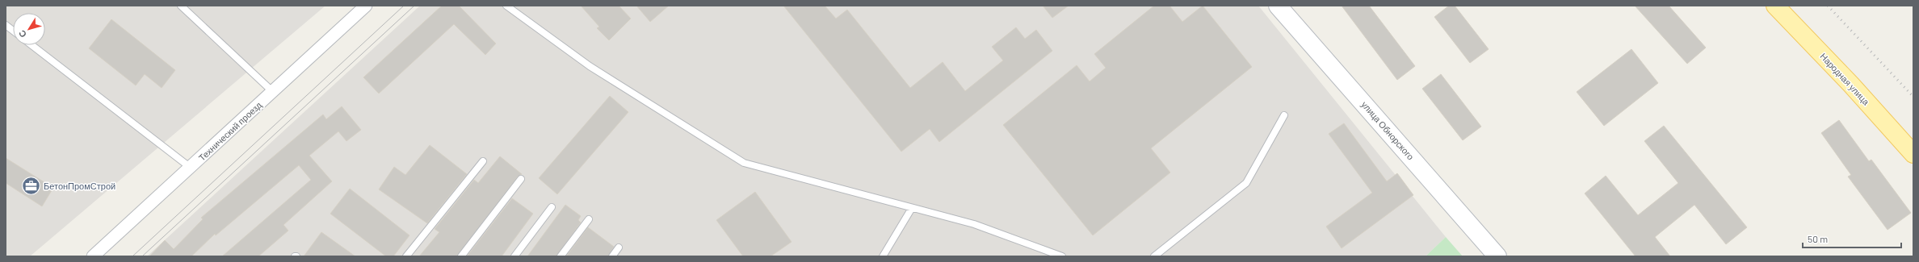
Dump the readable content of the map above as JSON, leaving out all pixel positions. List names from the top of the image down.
{
  "streets": {
    "main road": ["Народная улица", "улица Обнорского"],
    "street": ["Технический проезд"]
  },
  "places": {
    "office": ["БетонПромСтрой"]
  },
  "scale_bar": "50 m",
  "north": "bottom left"
}
